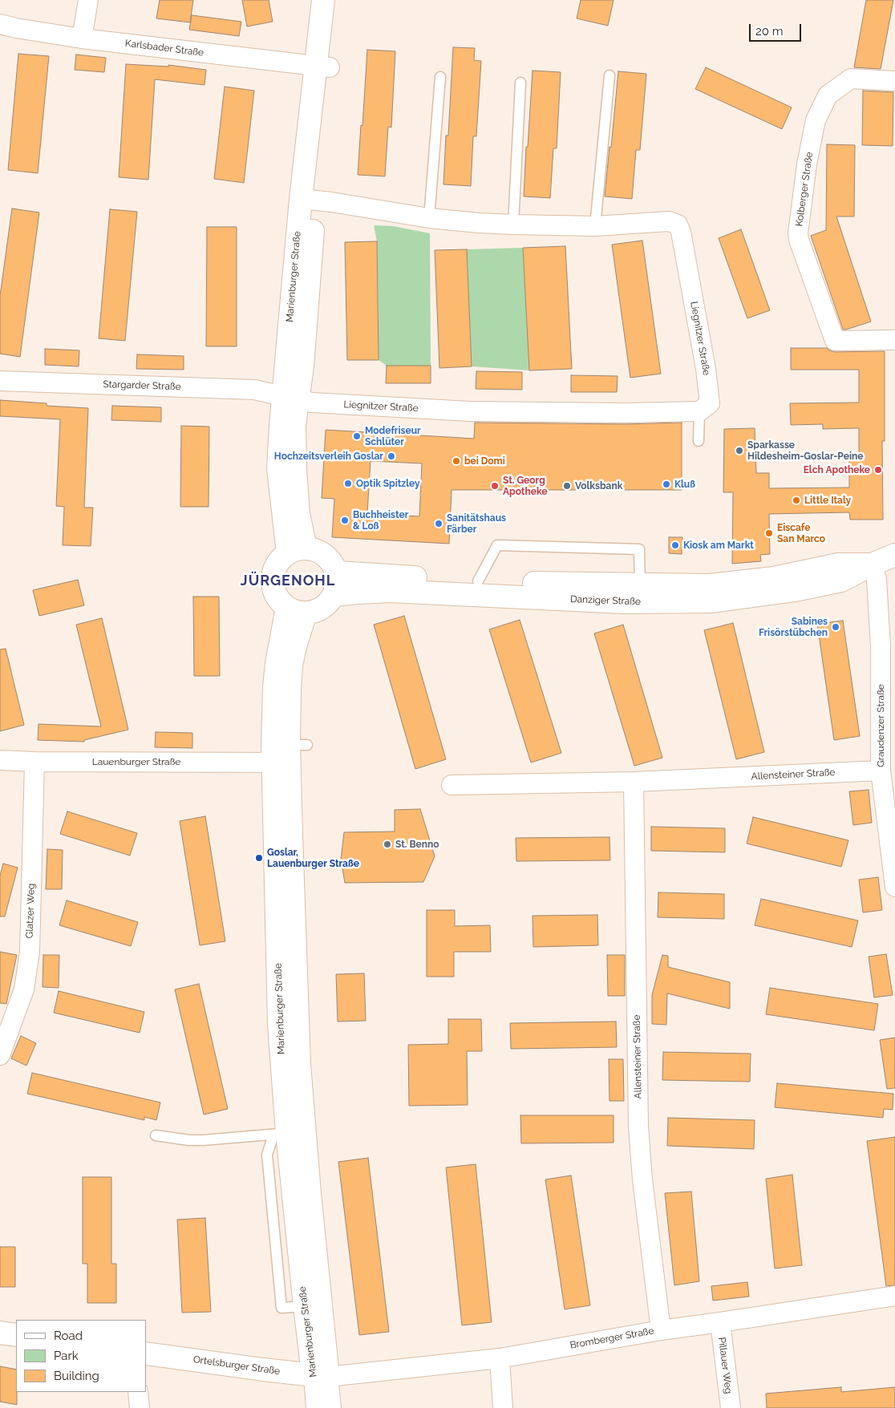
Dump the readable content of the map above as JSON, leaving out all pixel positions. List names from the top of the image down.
{
  "streets": {
    "street": [
      "Karlsbader Straße",
      "Kolberger Straße",
      "Marienburger Straße",
      "Liegnitzer Straße",
      "Stargarder Straße",
      "Danziger Straße",
      "Graudenzer Straße",
      "Lauenburger Straße",
      "Allensteiner Straße",
      "Glatzer Weg",
      "Bromberger Straße",
      "Ortelsburger Straße",
      "Pillauer Weg"
    ]
  },
  "crossings": [
    ["Karlsbader Straße", "Marienburger Straße"],
    ["Marienburger Straße", "Liegnitzer Straße"],
    ["Marienburger Straße", "Stargarder Straße"],
    ["Marienburger Straße", "Danziger Straße"],
    ["Marienburger Straße", "Lauenburger Straße"],
    ["Marienburger Straße", "Bromberger Straße"],
    ["Marienburger Straße", "Ortelsburger Straße"],
    ["Liegnitzer Straße", "Stargarder Straße"],
    ["Danziger Straße", "Graudenzer Straße"],
    ["Graudenzer Straße", "Allensteiner Straße"],
    ["Lauenburger Straße", "Glatzer Weg"],
    ["Allensteiner Straße", "Bromberger Straße"],
    ["Bromberger Straße", "Ortelsburger Straße"],
    ["Bromberger Straße", "Pillauer Weg"]
  ],
  "districts": ["JÜRGENOHL"],
  "places": [
    "Modefriseur Schlüter",
    "Sparkasse Hildesheim-Goslar-Peine",
    "Hochzeitsverleih Goslar",
    "bei Domi",
    "Elch Apotheke",
    "Optik Spitzley",
    "Kluß",
    "St. Georg Apotheke",
    "Volksbank",
    "Little Italy",
    "Buchheister & Loß",
    "Sanitätshaus Färber",
    "Eiscafe San Marco",
    "Kiosk am Markt",
    "Sabines Frisörstübchen",
    "St. Benno",
    "Goslar, Lauenburger Straße"
  ],
  "legend": ["Road", "Park", "Building"],
  "scale_bar": "20 m"
}
